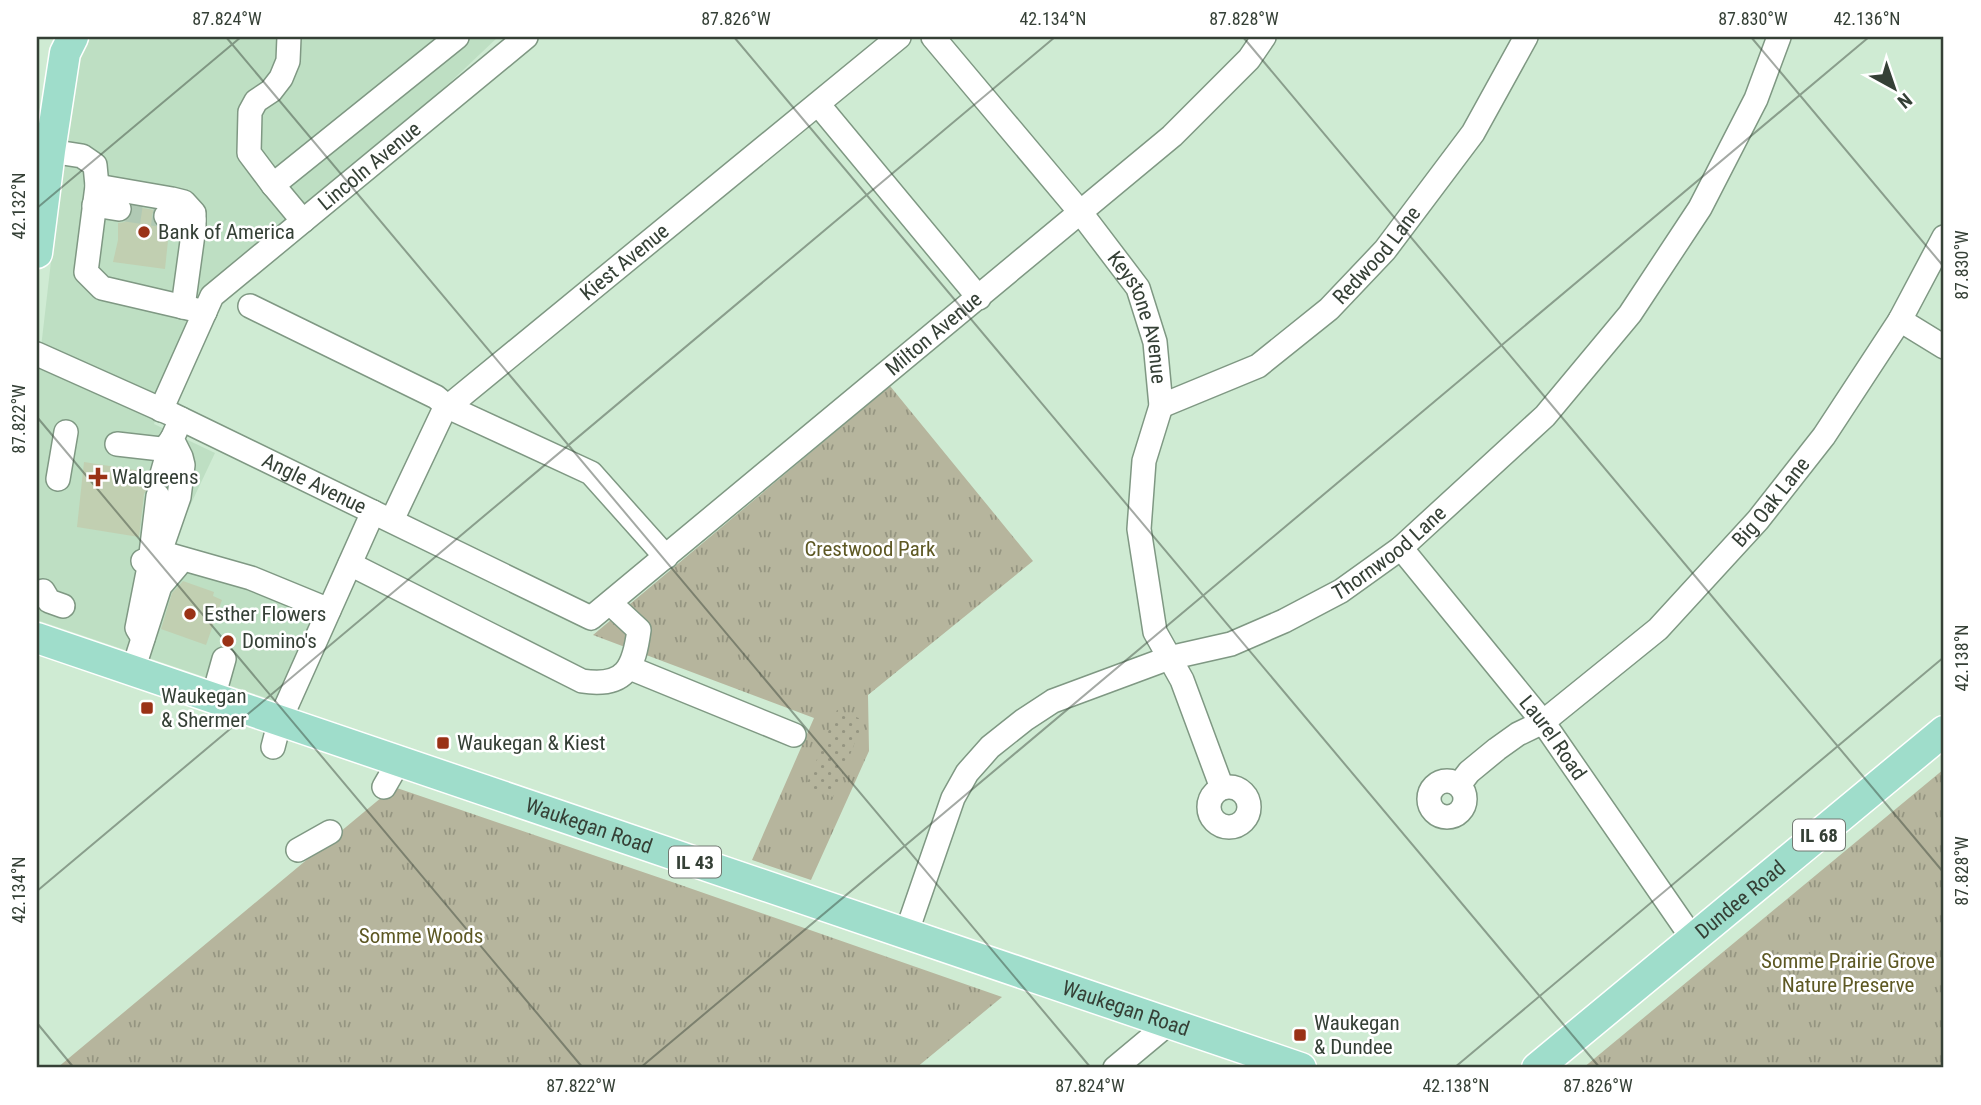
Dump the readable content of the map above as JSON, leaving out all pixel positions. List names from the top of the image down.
{
  "streets": {
    "main road": [
      "Waukegan Road",
      "IL 68",
      "IL 43",
      "Dundee Road"
    ],
    "street": [
      "Lincoln Avenue",
      "Redwood Lane",
      "Kiest Avenue",
      "Keystone Avenue",
      "Milton Avenue",
      "Angle Avenue",
      "Big Oak Lane",
      "Thornwood Lane",
      "Laurel Road"
    ]
  },
  "crossings": [
    ["Lincoln Avenue", "Angle Avenue"],
    ["Redwood Lane", "Keystone Avenue"],
    ["Kiest Avenue", "Angle Avenue"],
    ["Kiest Avenue", "Waukegan Road"],
    ["Keystone Avenue", "Milton Avenue"],
    ["Keystone Avenue", "Thornwood Lane"],
    ["Milton Avenue", "Angle Avenue"],
    ["Big Oak Lane", "Laurel Road"],
    ["Thornwood Lane", "Laurel Road"],
    ["Thornwood Lane", "Waukegan Road"],
    ["Laurel Road", "Dundee Road"]
  ],
  "parks": ["Crestwood Park", "Somme Woods", "Somme Prairie Grove Nature Preserve"],
  "places": {
    "other": ["Bank of America", "Esther Flowers", "Domino's"],
    "health": ["Walgreens"],
    "transit": ["Waukegan & Shermer", "Waukegan & Kiest", "Waukegan & Dundee"]
  },
  "north": "bottom right",
  "coordinates": [
    "87.824°W",
    "87.826°W",
    "42.134°N",
    "87.828°W",
    "87.830°W",
    "42.136°N",
    "42.132°N",
    "87.822°W",
    "42.138°N"
  ]
}
